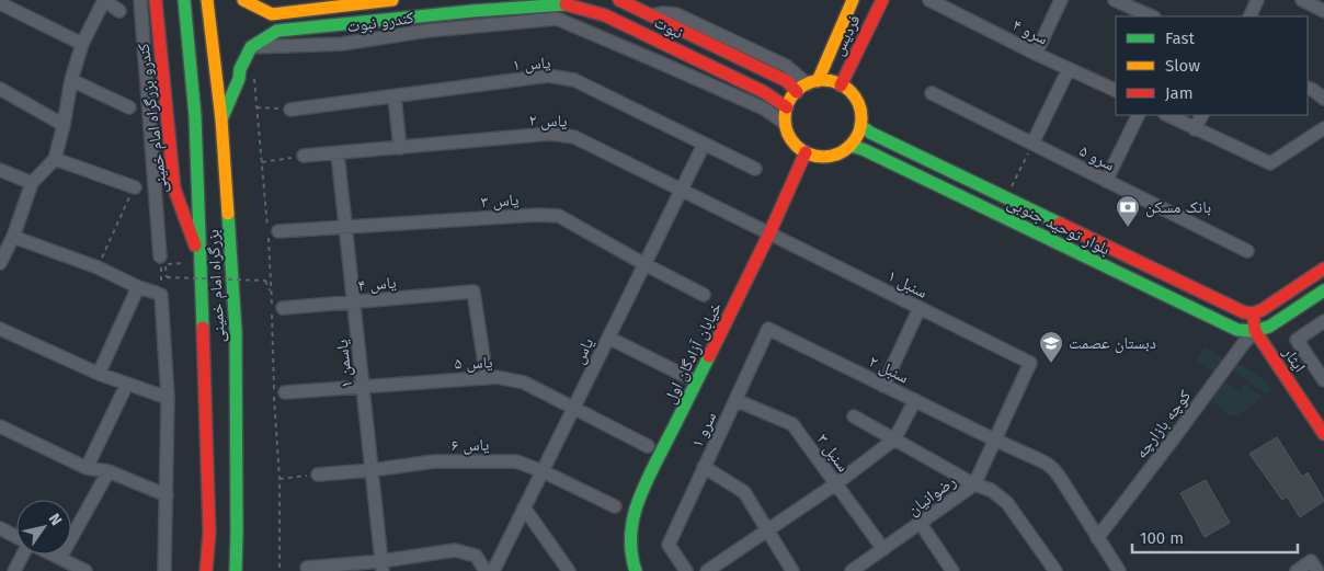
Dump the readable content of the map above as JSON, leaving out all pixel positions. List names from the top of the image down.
{
  "streets": {
    "main road": [
      "نبوت",
      "فردیس",
      "کندرو بزرگراه امام خمینی",
      "بلوار توحید جنوبی",
      "بزرگراه امام خمینی",
      "خیابان آزادگان اول",
      "ایثار"
    ],
    "street": [
      "کندرو نبوت",
      "سرو ۴",
      "یاس ۱",
      "یاس ۲",
      "سرو ۵",
      "یاس ۳",
      "یاس ۴",
      "سنبل ۱",
      "یاس",
      "یاس ۵",
      "یاسمن ۱",
      "سنبل ۲",
      "کوچه بازارچه",
      "سرو ۱",
      "یاس ۶",
      "سنبل ۳",
      "رضوانیان"
    ]
  },
  "crossings": [
    ["کندرو نبوت", "نبوت"],
    ["کندرو نبوت", "فردیس"],
    ["کندرو نبوت", "بلوار توحید جنوبی"],
    ["کندرو نبوت", "خیابان آزادگان اول"],
    ["نبوت", "فردیس"],
    ["نبوت", "بلوار توحید جنوبی"],
    ["نبوت", "خیابان آزادگان اول"],
    ["فردیس", "بلوار توحید جنوبی"],
    ["فردیس", "خیابان آزادگان اول"],
    ["یاس ۱", "یاس"],
    ["کندرو بزرگراه امام خمینی", "بزرگراه امام خمینی"],
    ["یاس ۲", "سنبل ۱"],
    ["یاس ۲", "یاس"],
    ["یاس ۲", "خیابان آزادگان اول"],
    ["یاس ۲", "یاسمن ۱"],
    ["یاس ۳", "یاس"],
    ["یاس ۳", "یاسمن ۱"],
    ["بلوار توحید جنوبی", "خیابان آزادگان اول"],
    ["بلوار توحید جنوبی", "ایثار"],
    ["بلوار توحید جنوبی", "کوچه بازارچه"],
    ["یاس ۴", "یاس ۵"],
    ["یاس ۴", "یاسمن ۱"],
    ["سنبل ۱", "خیابان آزادگان اول"],
    ["سنبل ۱", "رضوانیان"],
    ["یاس", "یاس ۵"],
    ["یاس", "یاس ۶"],
    ["ایثار", "کوچه بازارچه"],
    ["یاس ۵", "یاسمن ۱"],
    ["یاسمن ۱", "یاس ۶"],
    ["سنبل ۲", "کوچه بازارچه"],
    ["سنبل ۲", "سرو ۱"],
    ["سنبل ۲", "رضوانیان"],
    ["سرو ۱", "سنبل ۳"],
    ["سنبل ۳", "رضوانیان"]
  ],
  "places": {
    "bank": ["بانک مسکن"],
    "school or university": ["دبستان عصمت"]
  },
  "legend": ["Fast", "Slow", "Jam"],
  "scale_bar": "100 m",
  "north": "top right"
}
